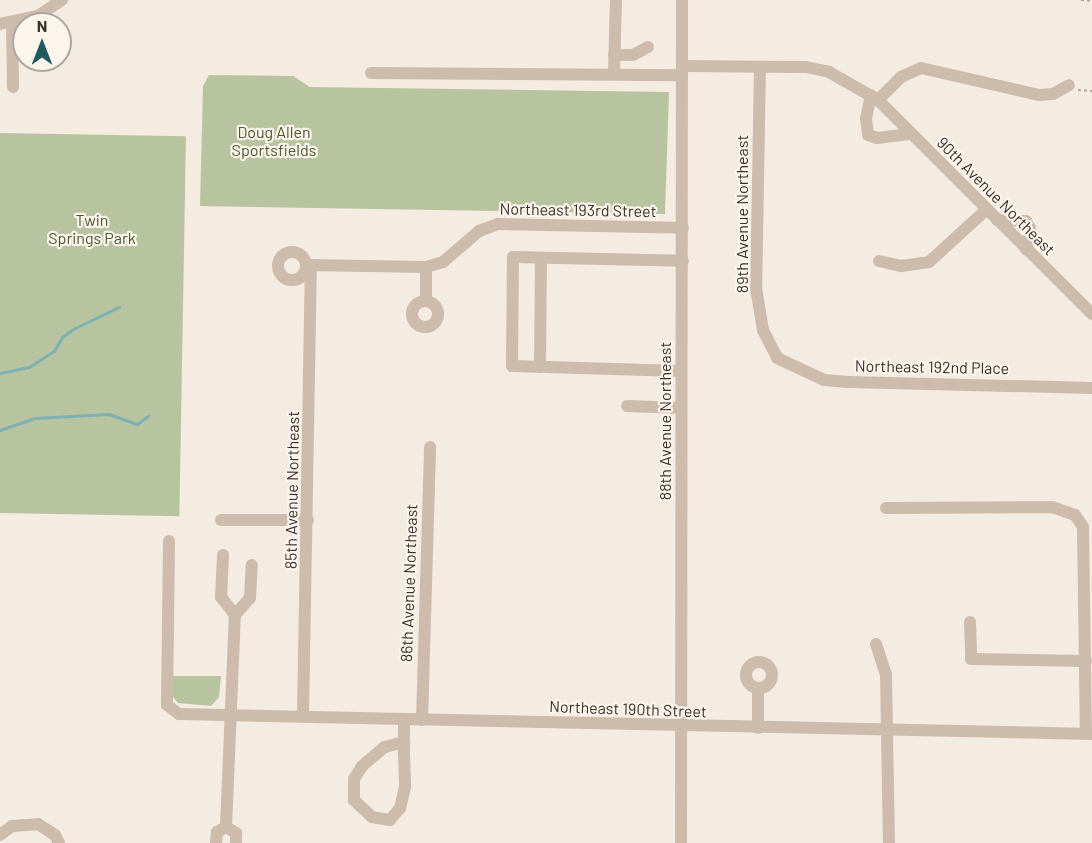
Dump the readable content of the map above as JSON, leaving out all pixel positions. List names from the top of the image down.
{
  "streets": {
    "street": [
      "90th Avenue Northeast",
      "Northeast 193rd Street",
      "89th Avenue Northeast",
      "Northeast 192nd Place",
      "88th Avenue Northeast",
      "85th Avenue Northeast",
      "86th Avenue Northeast",
      "Northeast 190th Street"
    ]
  },
  "crossings": [
    ["90th Avenue Northeast", "89th Avenue Northeast"],
    ["90th Avenue Northeast", "88th Avenue Northeast"],
    ["Northeast 193rd Street", "88th Avenue Northeast"],
    ["Northeast 193rd Street", "85th Avenue Northeast"],
    ["89th Avenue Northeast", "Northeast 192nd Place"],
    ["88th Avenue Northeast", "Northeast 190th Street"],
    ["85th Avenue Northeast", "Northeast 190th Street"],
    ["86th Avenue Northeast", "Northeast 190th Street"]
  ],
  "parks": ["Doug Allen Sportsfields", "Twin Springs Park"],
  "north": "top"
}
